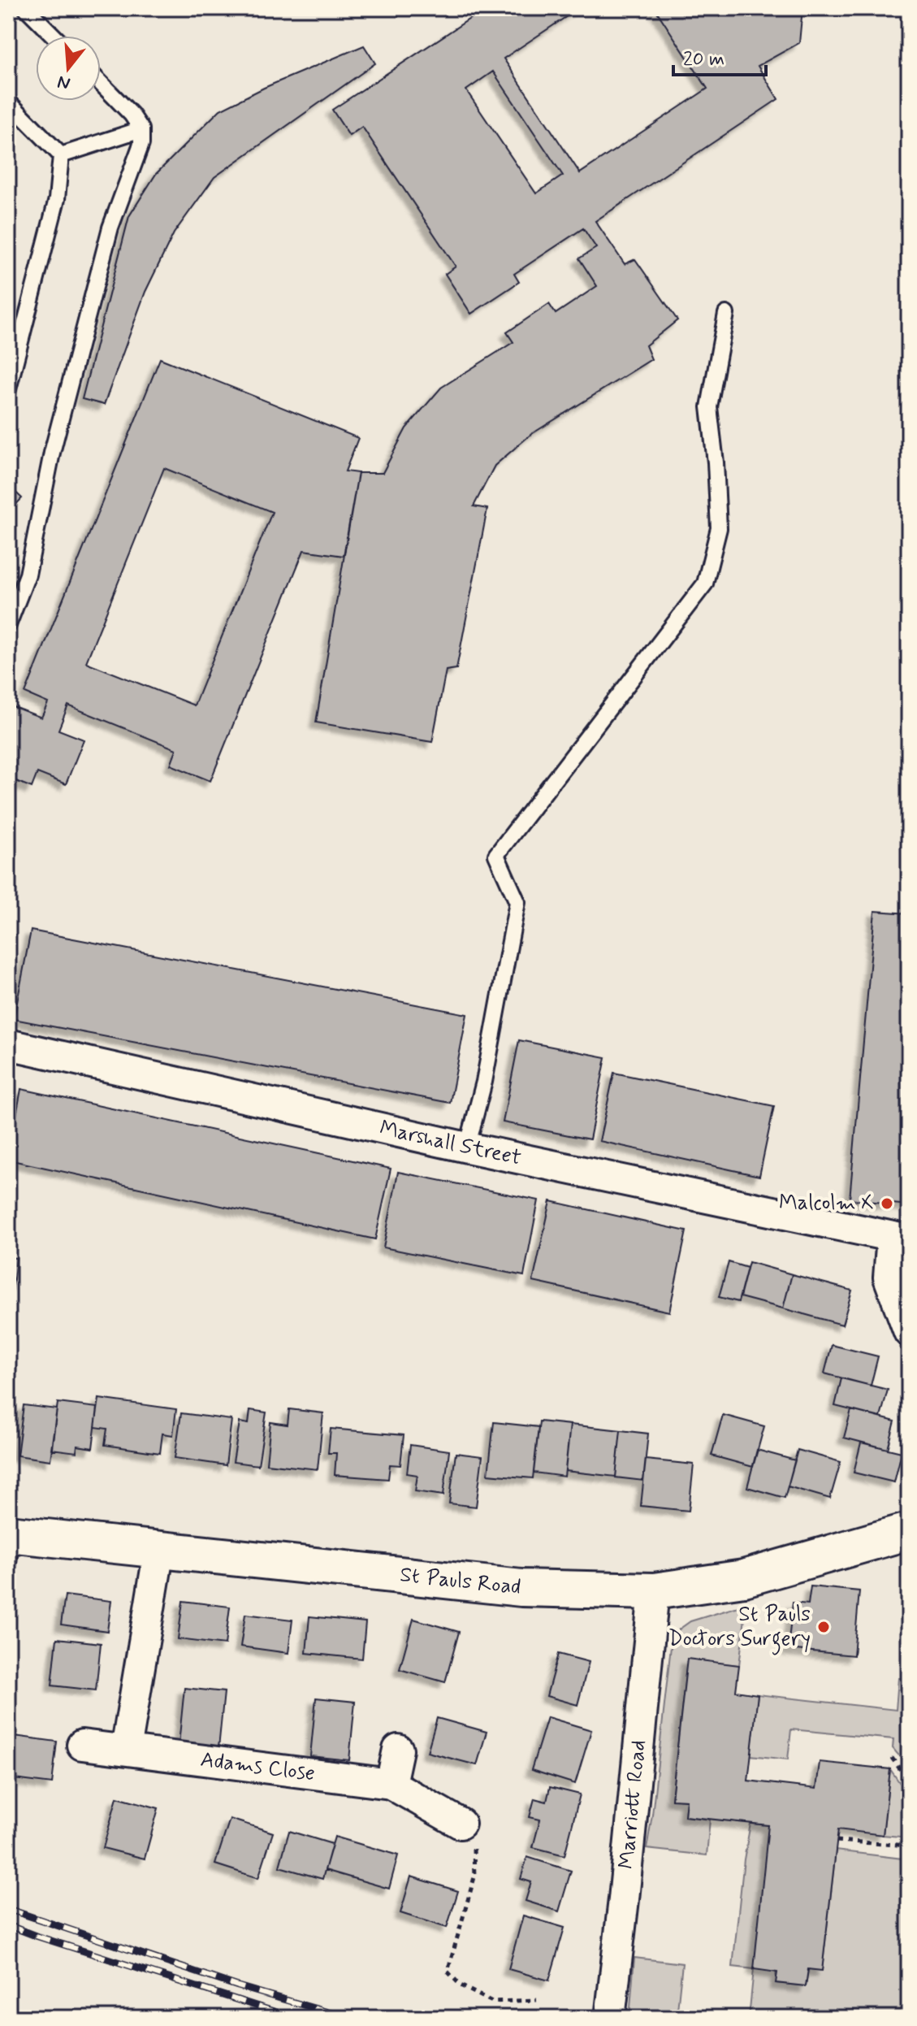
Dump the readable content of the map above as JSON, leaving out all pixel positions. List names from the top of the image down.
{
  "streets": {
    "main road": ["St Pauls Road"],
    "street": ["Marshall Street", "Adams Close", "Marriott Road"]
  },
  "crossings": [
    ["St Pauls Road", "Marriott Road"]
  ],
  "places": ["Malcolm X", "St Pauls Doctors Surgery"],
  "scale_bar": "20 m",
  "north": "bottom"
}
